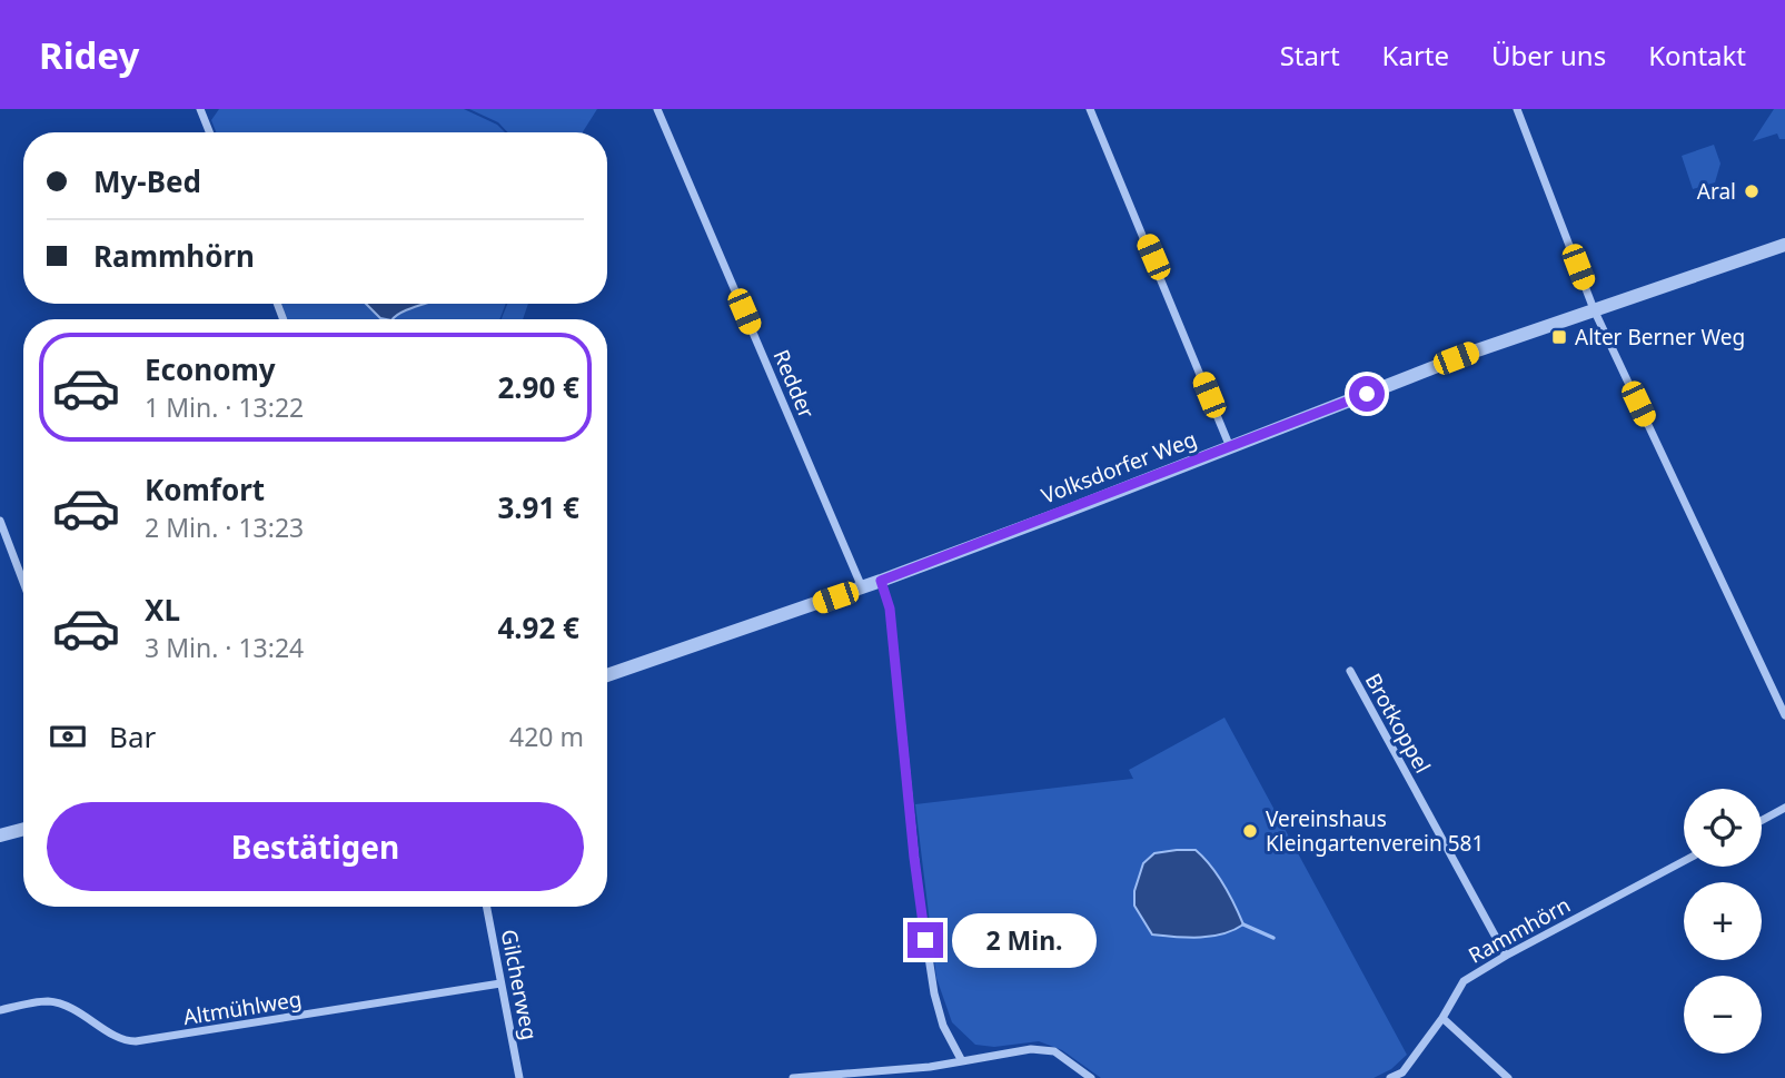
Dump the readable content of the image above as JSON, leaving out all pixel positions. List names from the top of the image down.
{
  "streets": {
    "street": [
      "Redder",
      "Volksdorfer Weg",
      "Brotkoppel",
      "Rammhörn",
      "Gilcherweg",
      "Altmühlweg"
    ]
  },
  "crossings": [
    ["Redder", "Volksdorfer Weg"],
    ["Brotkoppel", "Rammhörn"],
    ["Gilcherweg", "Altmühlweg"]
  ],
  "places": {
    "other": ["Aral", "Vereinshaus Kleingartenverein 581"],
    "transit": ["Alter Berner Weg"]
  },
  "page": {
    "header": "Ridey",
    "nav": [
      "Start",
      "Karte",
      "Über uns",
      "Kontakt"
    ],
    "banner": ["My-Bed", "Rammhörn"],
    "list": [
      {
        "name": "Economy",
        "note": "1 Min. · 13:22",
        "value": "2.90 €"
      },
      {
        "name": "Komfort",
        "note": "2 Min. · 13:23",
        "value": "3.91 €"
      },
      {
        "name": "XL",
        "note": "3 Min. · 13:24",
        "value": "4.92 €"
      }
    ],
    "pay": ["Bar", "420 m"],
    "buttons": "Bestätigen",
    "map_buttons": ["+", "−"],
    "bubble": "2 Min."
  }
}
